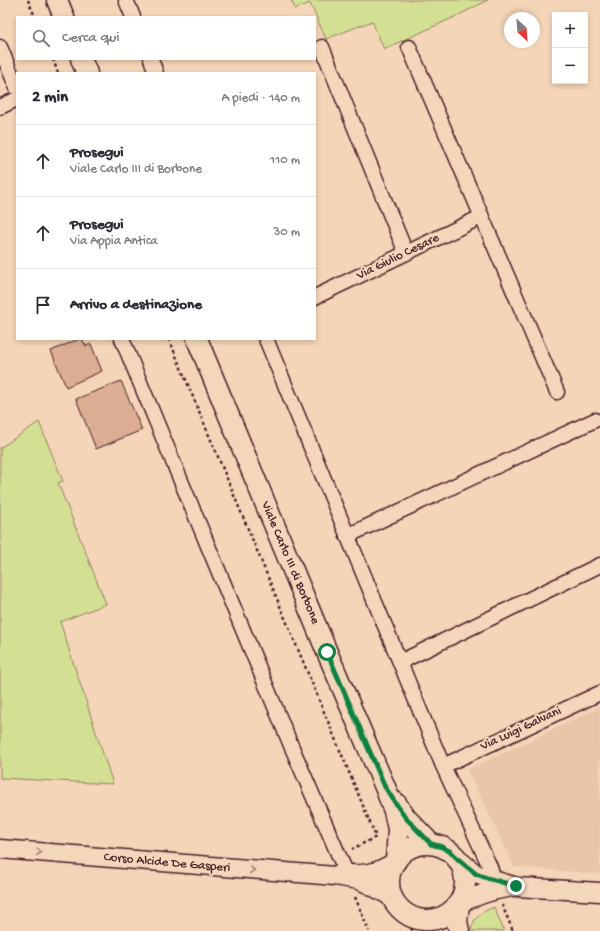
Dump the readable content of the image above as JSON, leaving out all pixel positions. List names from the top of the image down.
{
  "streets": {
    "main road": ["Viale Carlo III di Borbone"],
    "street": ["Via Giulio Cesare", "Via Luigi Galvani", "Corso Alcide De Gasperi"]
  },
  "crossings": [
    ["Viale Carlo III di Borbone", "Corso Alcide De Gasperi"]
  ],
  "one_way": ["Corso Alcide De Gasperi"],
  "north": "bottom right",
  "page": {
    "map_buttons": ["+", "−"],
    "search": "Cerca qui",
    "heading": ["2 min", "A piedi · 140 m"],
    "list": [
      ["Prosegui", "Viale Carlo III di Borbone", "110 m"],
      ["Prosegui", "Via Appia Antica", "30 m"],
      "Arrivo a destinazione"
    ]
  }
}
